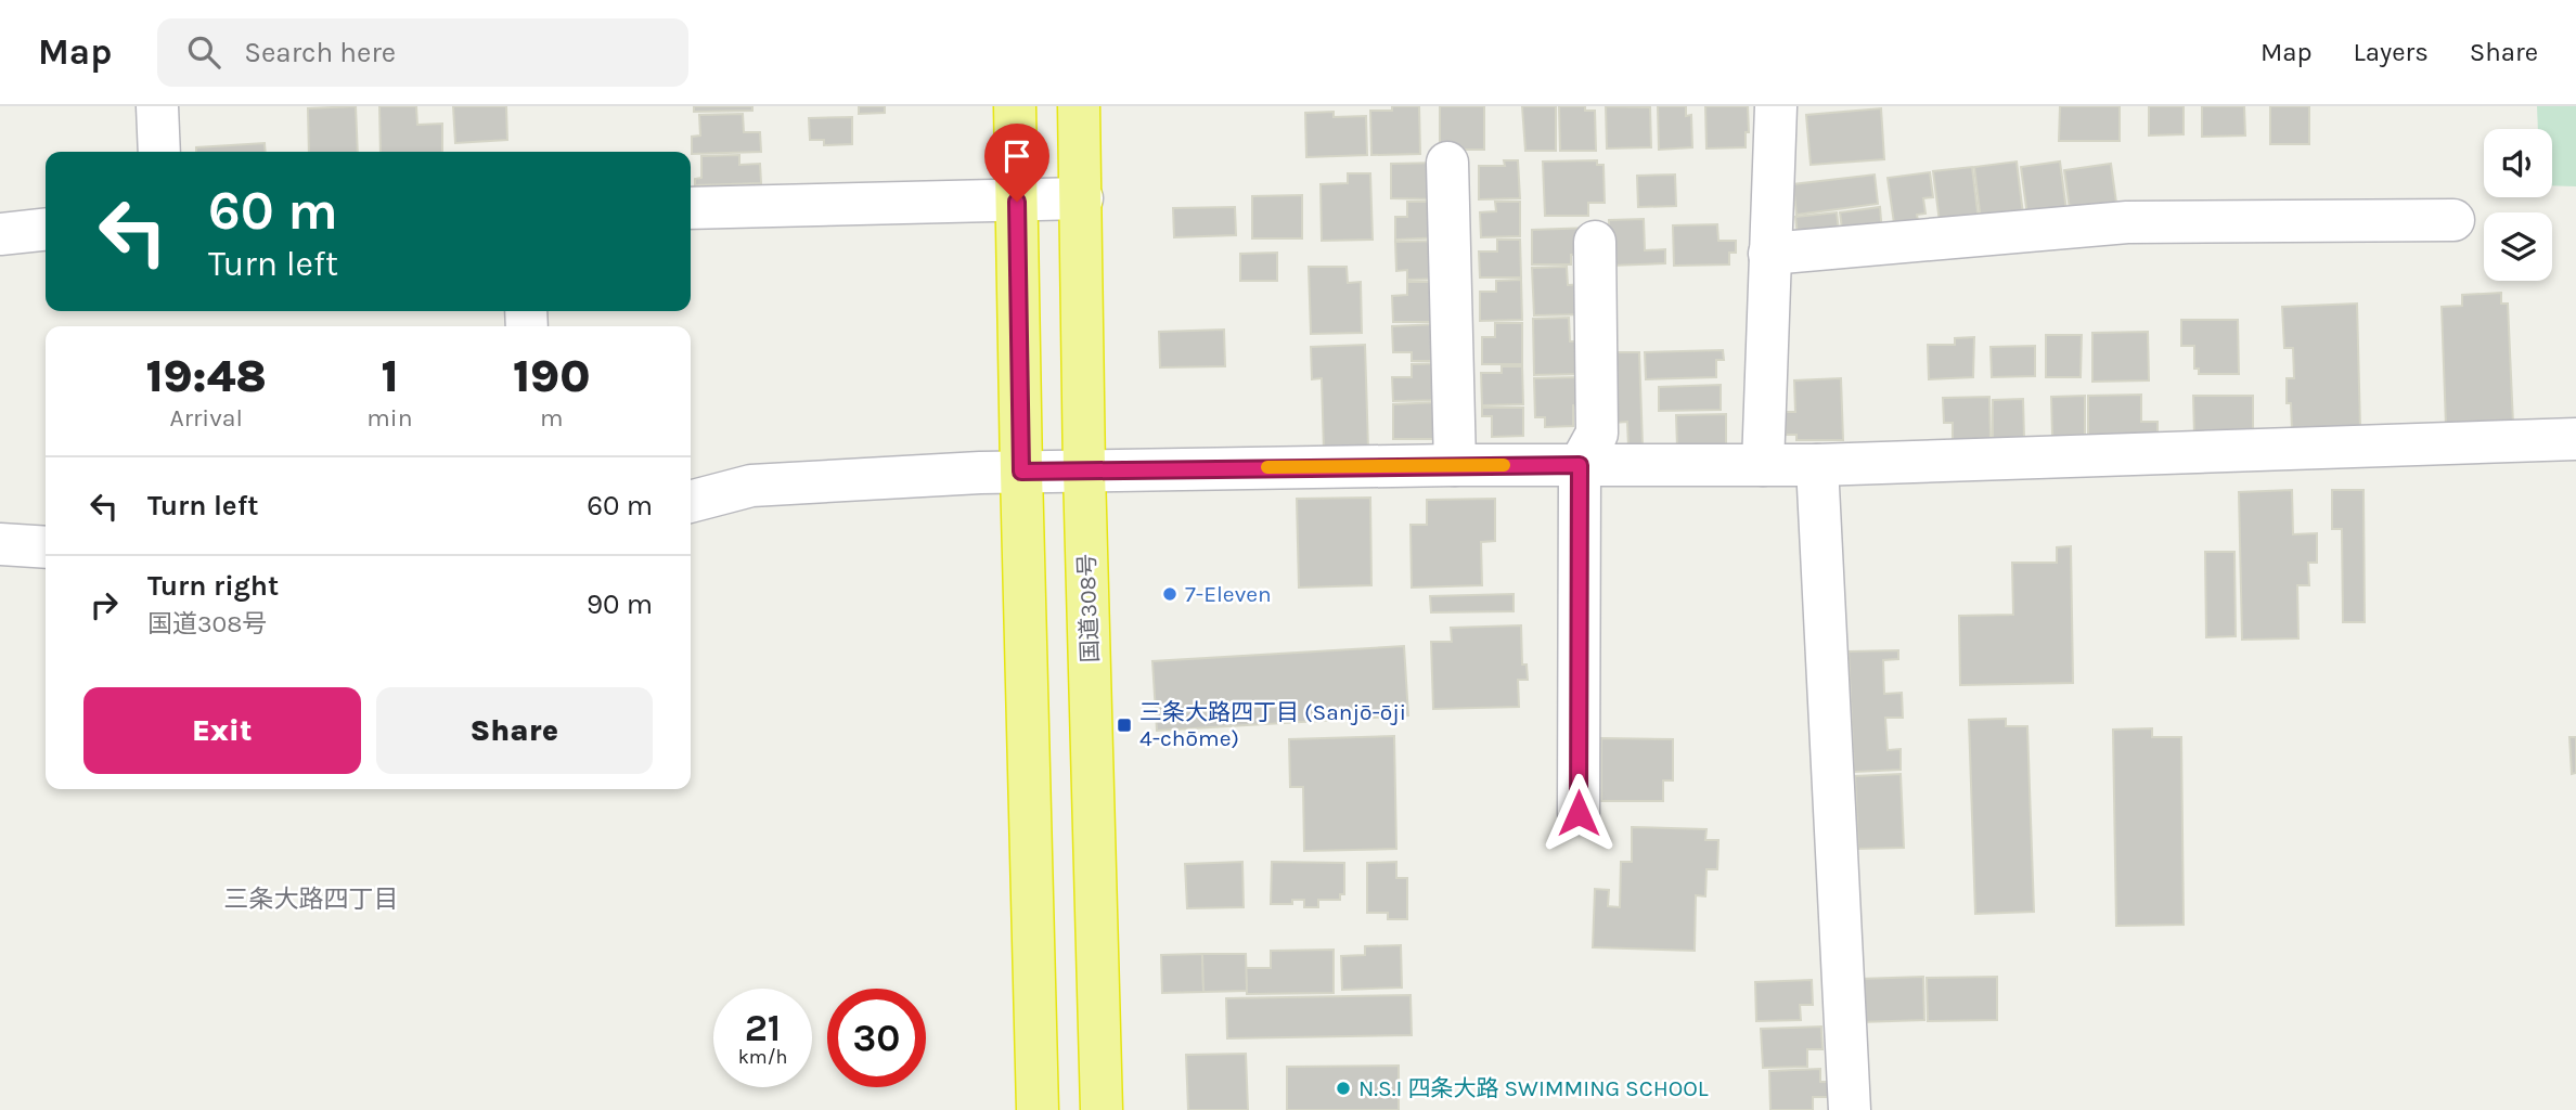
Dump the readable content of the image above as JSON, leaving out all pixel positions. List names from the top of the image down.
{
  "streets": {
    "highway": ["国道308号"]
  },
  "districts": ["三条大路四丁目"],
  "places": {
    "other": ["7-Eleven", "N.S.I 四条大路 SWIMMING SCHOOL"],
    "transit": ["三条大路四丁目 (Sanjō-ōji 4-chōme)"]
  },
  "page": {
    "header": "Map",
    "search": "Search here",
    "nav": ["Map", "Layers", "Share"],
    "turn": ["60 m", "Turn left"],
    "eta": [
      "19:48",
      "Arrival",
      "1",
      "min",
      "190",
      "m"
    ],
    "list": [
      {
        "name": "Turn left",
        "value": "60 m"
      },
      {
        "name": "Turn right",
        "note": "国道308号",
        "value": "90 m"
      }
    ],
    "buttons": ["Exit", "Share"],
    "speed": "21 km/h",
    "limit": "30"
  }
}
